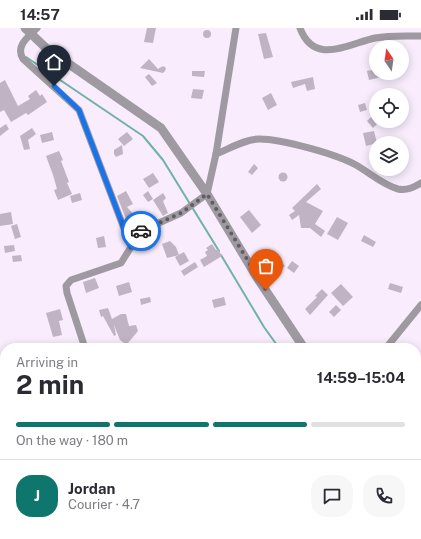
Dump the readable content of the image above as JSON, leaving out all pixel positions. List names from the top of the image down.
{
  "north": "top",
  "page": {
    "status": "14:57",
    "heading": ["2 min", "Arriving in", "14:59–15:04"],
    "panel": ["Jordan", "Courier · 4.7"],
    "bar": "On the way · 180 m",
    "round": "J"
  }
}
